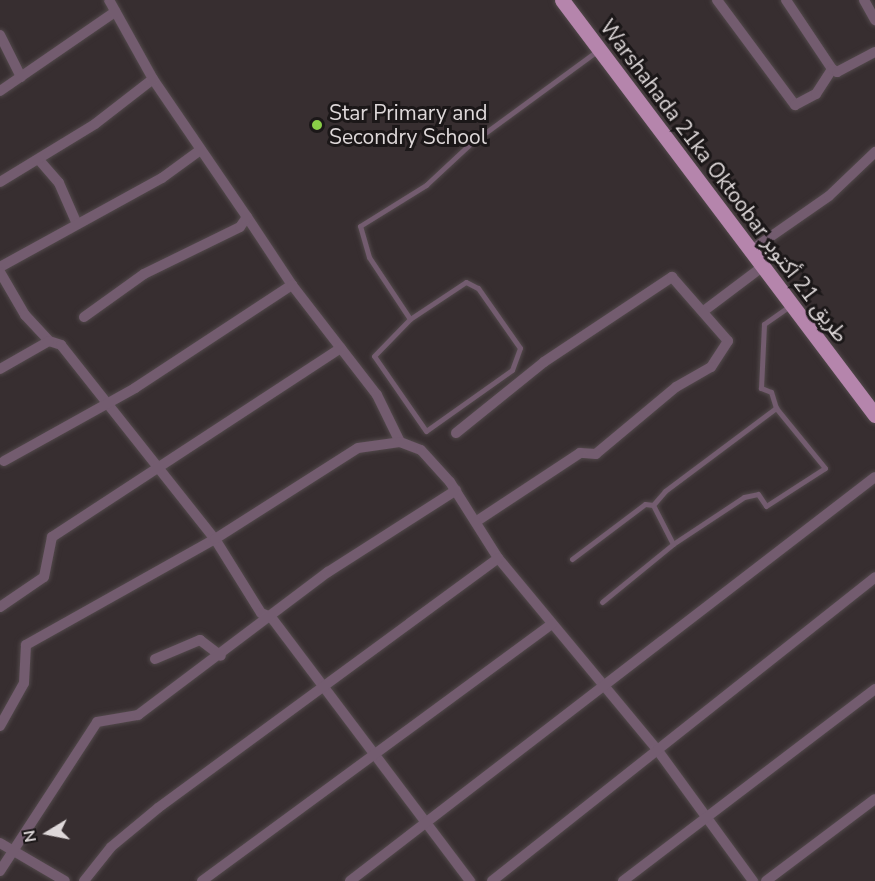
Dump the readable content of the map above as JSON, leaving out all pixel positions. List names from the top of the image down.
{
  "streets": {
    "main road": ["Warshahada 21ka Oktoobar طريق 21 أكتوبر"]
  },
  "places": ["Star Primary and Secondry School"],
  "north": "left"
}
